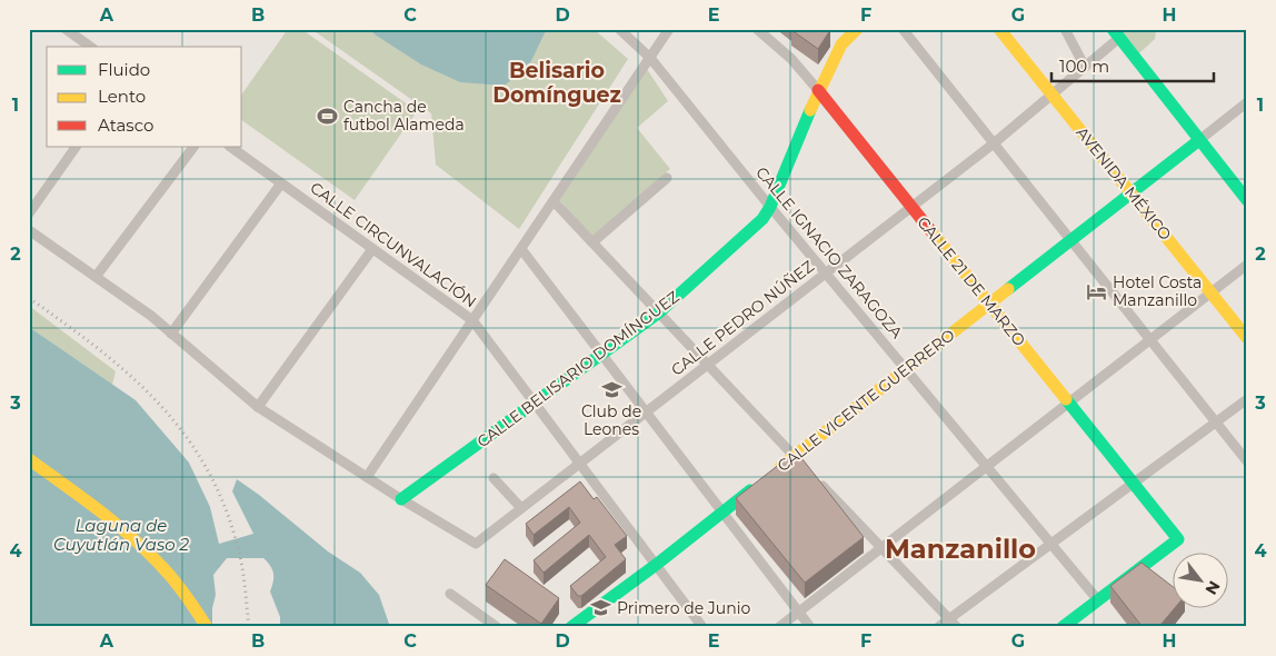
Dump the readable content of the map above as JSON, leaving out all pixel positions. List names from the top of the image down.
{
  "streets": {
    "street": [
      "AVENIDA MÉXICO",
      "CALLE CIRCUNVALACIÓN",
      "CALLE IGNACIO ZARAGOZA",
      "CALLE 21 DE MARZO",
      "CALLE PEDRO NÚÑEZ",
      "CALLE BELISARIO DOMÍNGUEZ",
      "CALLE VICENTE GUERRERO"
    ]
  },
  "crossings": [
    ["AVENIDA MÉXICO", "CALLE PEDRO NÚÑEZ"],
    ["AVENIDA MÉXICO", "CALLE VICENTE GUERRERO"],
    ["CALLE CIRCUNVALACIÓN", "CALLE PEDRO NÚÑEZ"],
    ["CALLE CIRCUNVALACIÓN", "CALLE BELISARIO DOMÍNGUEZ"],
    ["CALLE CIRCUNVALACIÓN", "CALLE VICENTE GUERRERO"],
    ["CALLE IGNACIO ZARAGOZA", "CALLE 21 DE MARZO"],
    ["CALLE IGNACIO ZARAGOZA", "CALLE PEDRO NÚÑEZ"],
    ["CALLE IGNACIO ZARAGOZA", "CALLE BELISARIO DOMÍNGUEZ"],
    ["CALLE IGNACIO ZARAGOZA", "CALLE VICENTE GUERRERO"],
    ["CALLE 21 DE MARZO", "CALLE PEDRO NÚÑEZ"],
    ["CALLE 21 DE MARZO", "CALLE BELISARIO DOMÍNGUEZ"],
    ["CALLE 21 DE MARZO", "CALLE VICENTE GUERRERO"],
    ["CALLE PEDRO NÚÑEZ", "CALLE BELISARIO DOMÍNGUEZ"]
  ],
  "districts": ["Belisario Domínguez", "Manzanillo"],
  "water": ["Laguna de Cuyutlán Vaso 2"],
  "places": {
    "sports": ["Cancha de futbol Alameda"],
    "hotel": ["Hotel Costa Manzanillo"],
    "school or university": ["Club de Leones", "Primero de Junio"]
  },
  "legend": ["Fluido", "Lento", "Atasco"],
  "scale_bar": "100 m",
  "north": "bottom right",
  "grid": {
    "columns": [
      "A",
      "B",
      "C",
      "D",
      "E",
      "F",
      "G",
      "H"
    ],
    "rows": [
      "1",
      "2",
      "3",
      "4"
    ]
  }
}
